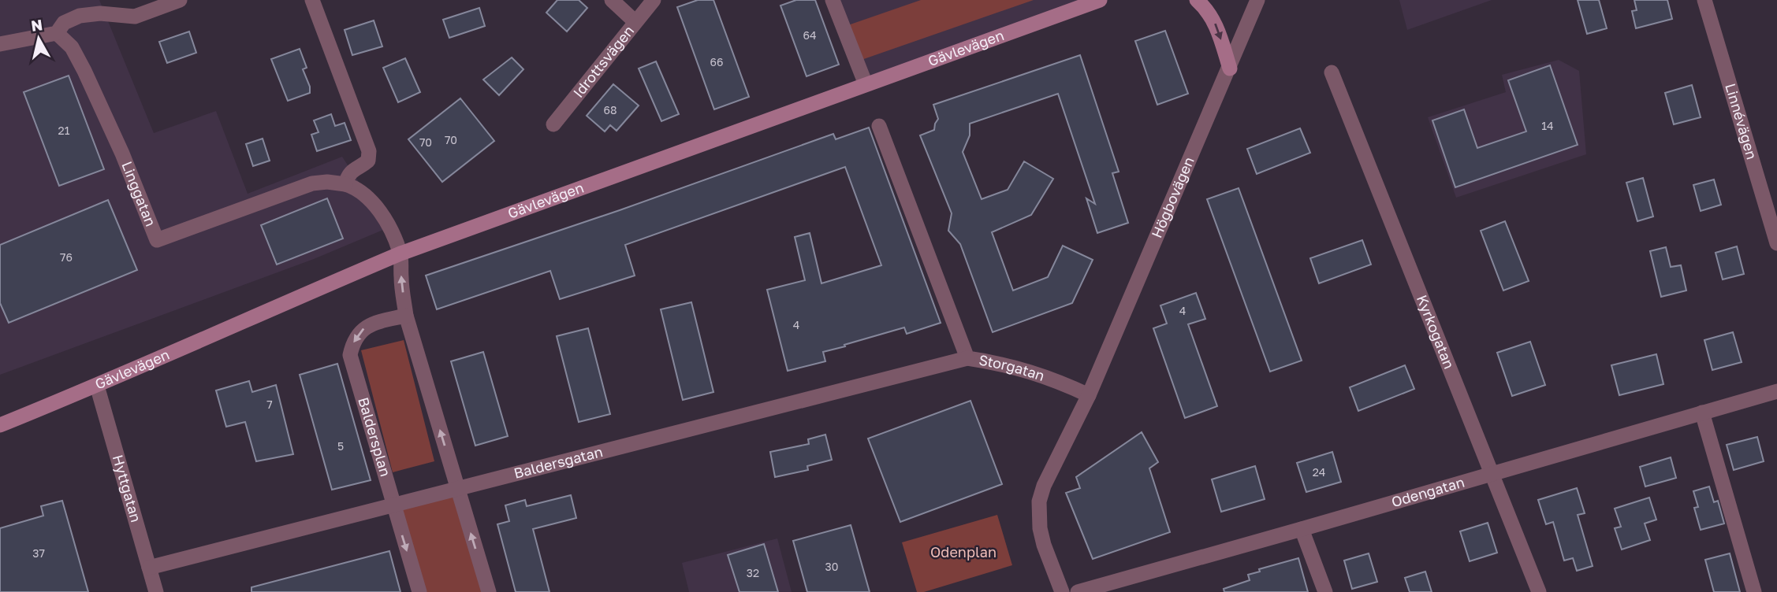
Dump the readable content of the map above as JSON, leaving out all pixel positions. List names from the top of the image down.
{
  "streets": {
    "main road": ["Gävlevägen"],
    "street": [
      "Idrottsvägen",
      "Linnévägen",
      "Linggatan",
      "Högbovägen",
      "Kyrkogatan",
      "Storgatan",
      "Baldersplan",
      "Baldersgatan",
      "Hyttgatan",
      "Odengatan"
    ]
  },
  "crossings": [
    ["Gävlevägen", "Hyttgatan"],
    ["Högbovägen", "Storgatan"],
    ["Kyrkogatan", "Odengatan"],
    ["Storgatan", "Baldersgatan"],
    ["Baldersplan", "Baldersgatan"],
    ["Baldersgatan", "Hyttgatan"]
  ],
  "parks": ["Odenplan"],
  "house_numbers": [
    "64",
    "66",
    "68",
    "14",
    "21",
    "70",
    "70",
    "76",
    "4",
    "4",
    "7",
    "5",
    "24",
    "37",
    "30",
    "32"
  ],
  "north": "top"
}
